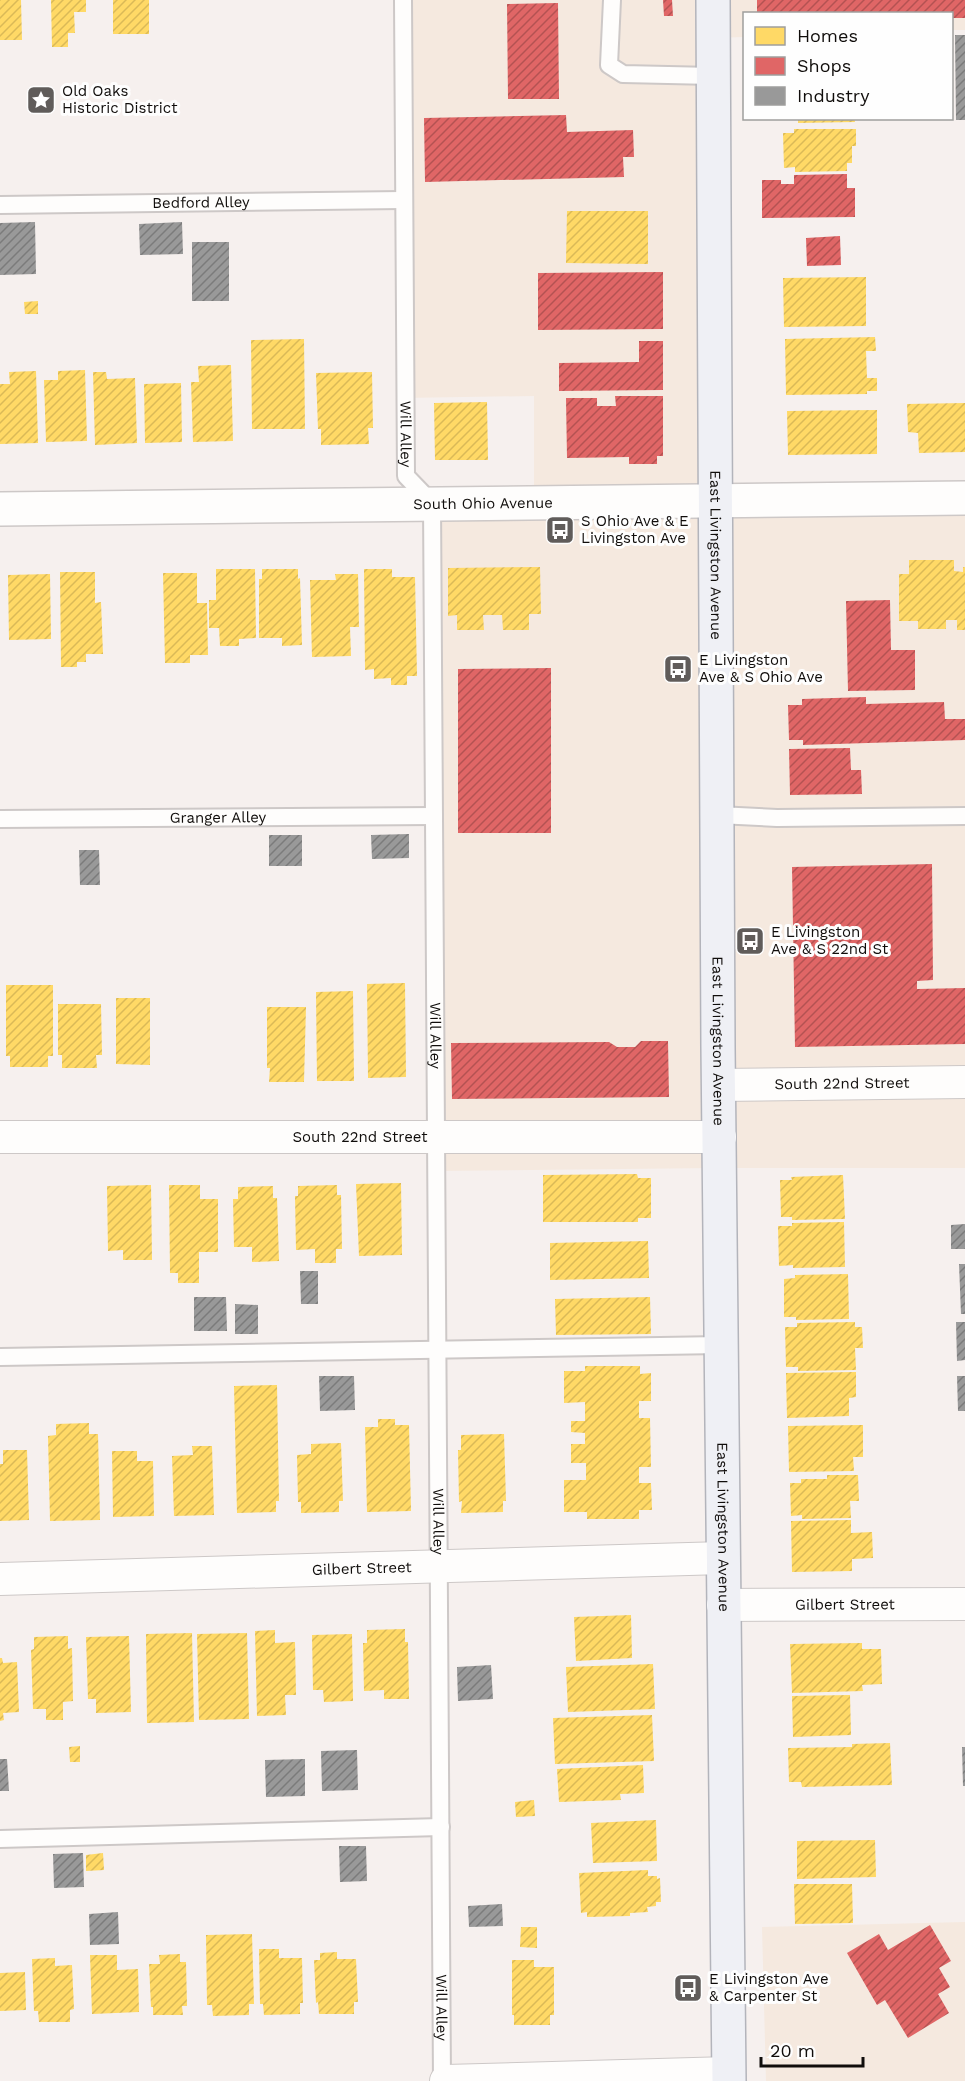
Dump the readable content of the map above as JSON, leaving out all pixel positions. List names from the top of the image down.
{
  "streets": {
    "main road": ["East Livingston Avenue"],
    "street": ["South Ohio Avenue", "South 22nd Street", "Gilbert Street"],
    "lane": ["Bedford Alley", "Will Alley", "Granger Alley"]
  },
  "crossings": [
    ["Bedford Alley", "Will Alley"],
    ["Will Alley", "South Ohio Avenue"],
    ["Will Alley", "Granger Alley"],
    ["Will Alley", "South 22nd Street"],
    ["Will Alley", "Gilbert Street"],
    ["South Ohio Avenue", "East Livingston Avenue"],
    ["East Livingston Avenue", "South 22nd Street"],
    ["East Livingston Avenue", "Gilbert Street"]
  ],
  "places": {
    "place": ["Old Oaks Historic District"],
    "bus stop": [
      "S Ohio Ave & E Livingston Ave",
      "E Livingston Ave & S Ohio Ave",
      "E Livingston Ave & S 22nd St",
      "E Livingston Ave & Carpenter St"
    ]
  },
  "legend": ["Homes", "Shops", "Industry"],
  "scale_bar": "20 m"
}
